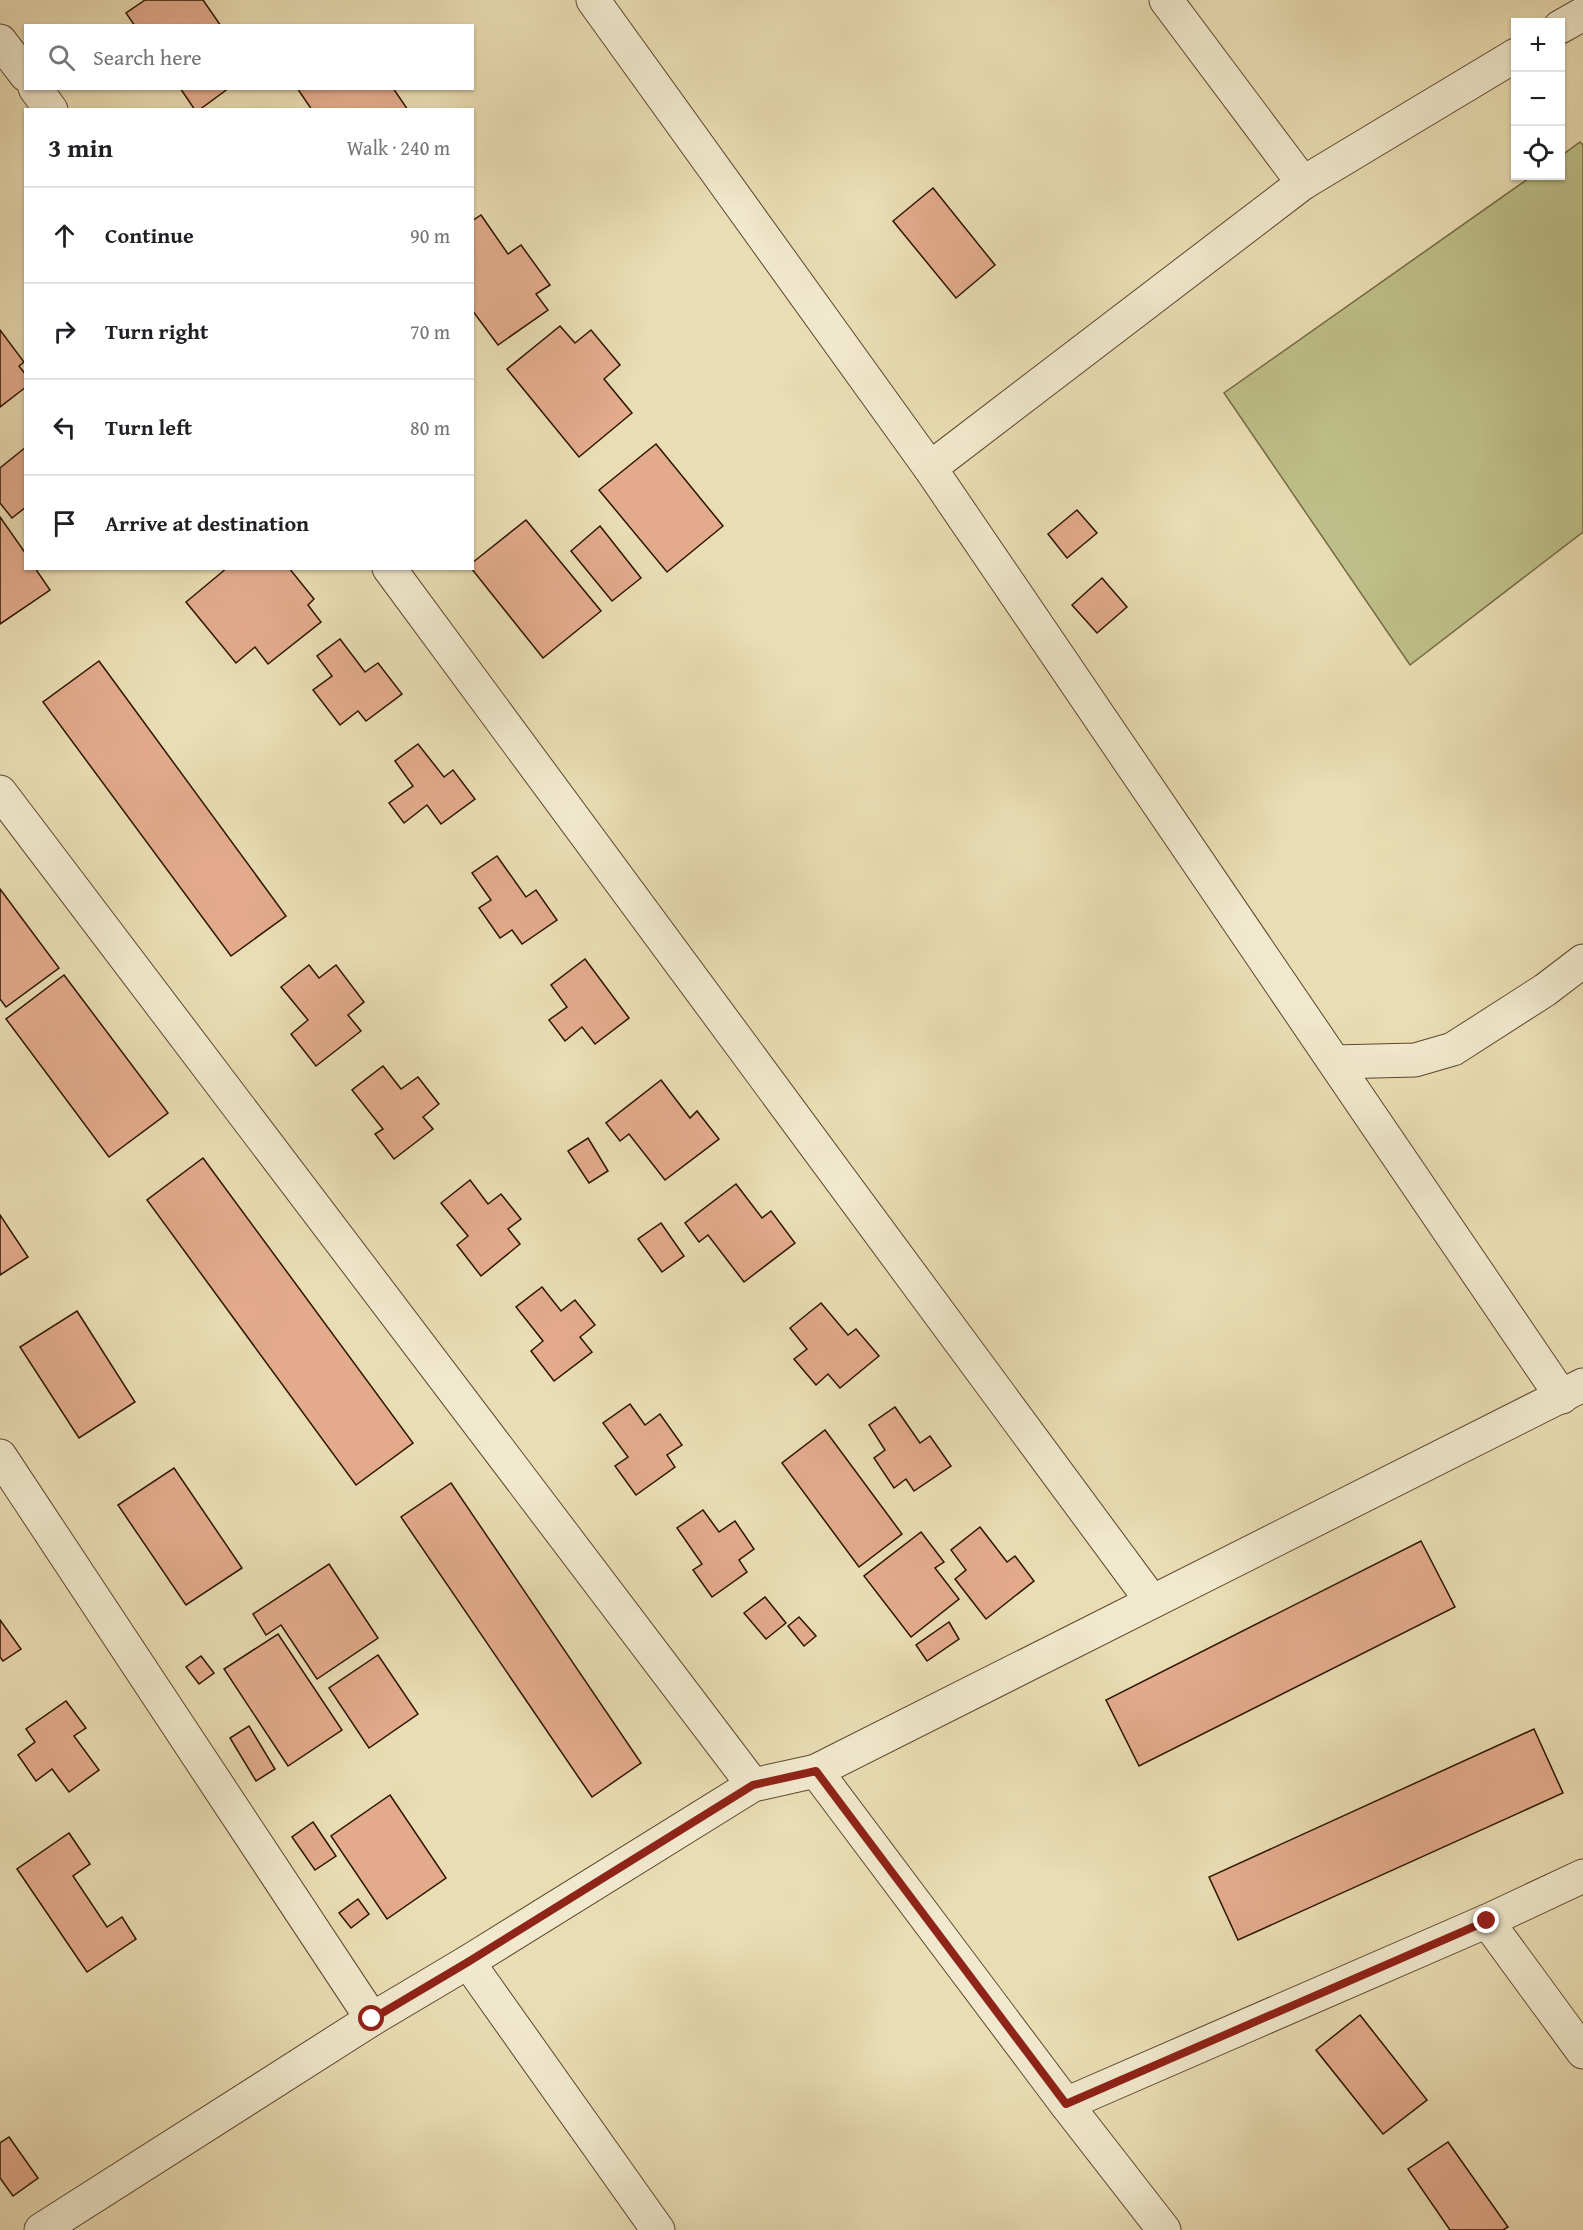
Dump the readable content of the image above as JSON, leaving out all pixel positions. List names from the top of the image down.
{
  "page": {
    "map_buttons": ["+", "−"],
    "search": "Search here",
    "heading": ["3 min", "Walk · 240 m"],
    "list": [
      ["Continue", "90 m"],
      ["Turn right", "70 m"],
      ["Turn left", "80 m"],
      "Arrive at destination"
    ]
  }
}
